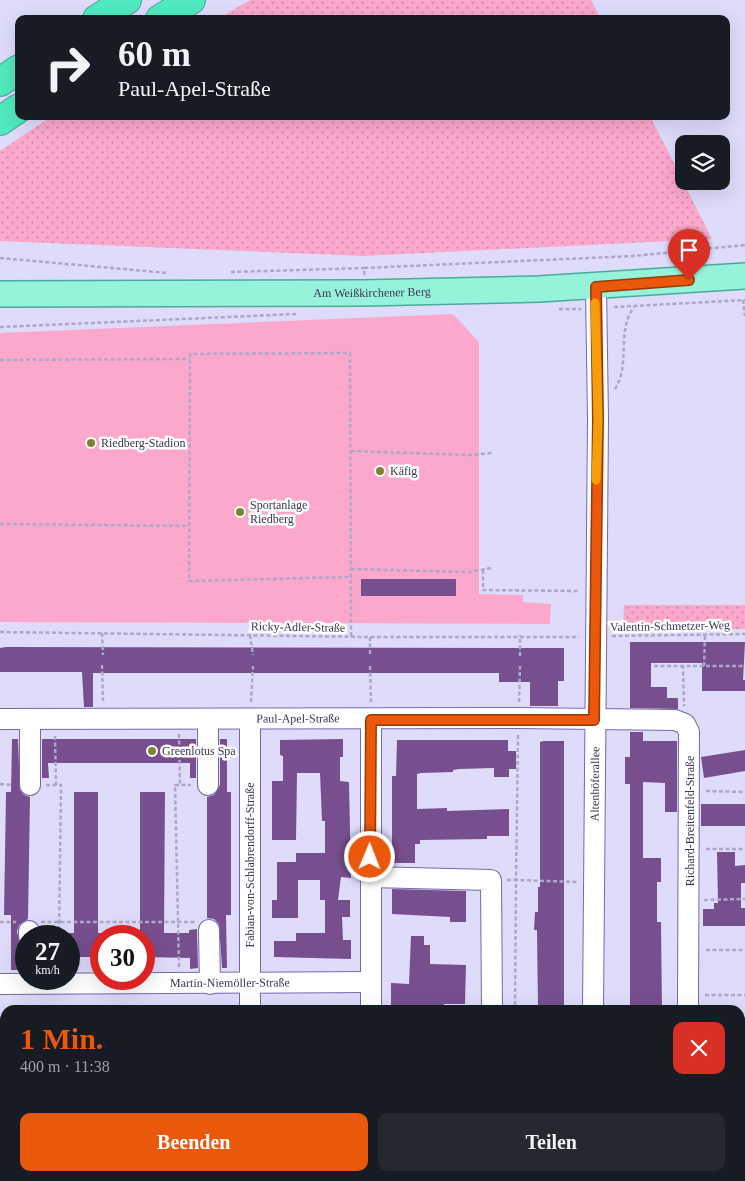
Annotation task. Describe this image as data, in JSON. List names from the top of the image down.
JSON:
{
  "streets": {
    "main road": ["Am Weißkirchener Berg"],
    "street": [
      "Paul-Apel-Straße",
      "Altenhöferallee",
      "Richard-Breitenfeld-Straße",
      "Fabian-von-Schlabrendorff-Straße",
      "Martin-Niemöller-Straße"
    ],
    "path": ["Valentin-Schmetzer-Weg", "Ricky-Adler-Straße"]
  },
  "crossings": [
    ["Am Weißkirchener Berg", "Altenhöferallee"],
    ["Valentin-Schmetzer-Weg", "Ricky-Adler-Straße"],
    ["Valentin-Schmetzer-Weg", "Altenhöferallee"],
    ["Ricky-Adler-Straße", "Altenhöferallee"],
    ["Paul-Apel-Straße", "Altenhöferallee"],
    ["Paul-Apel-Straße", "Fabian-von-Schlabrendorff-Straße"],
    ["Fabian-von-Schlabrendorff-Straße", "Martin-Niemöller-Straße"]
  ],
  "places": [
    "Riedberg-Stadion",
    "Käfig",
    "Sportanlage Riedberg",
    "Greenlotus Spa"
  ],
  "page": {
    "turn": ["60 m", "Paul-Apel-Straße"],
    "speed": "27 km/h",
    "limit": "30",
    "heading": ["1 Min.", "400 m · 11:38"],
    "buttons": ["Beenden", "Teilen"]
  }
}
